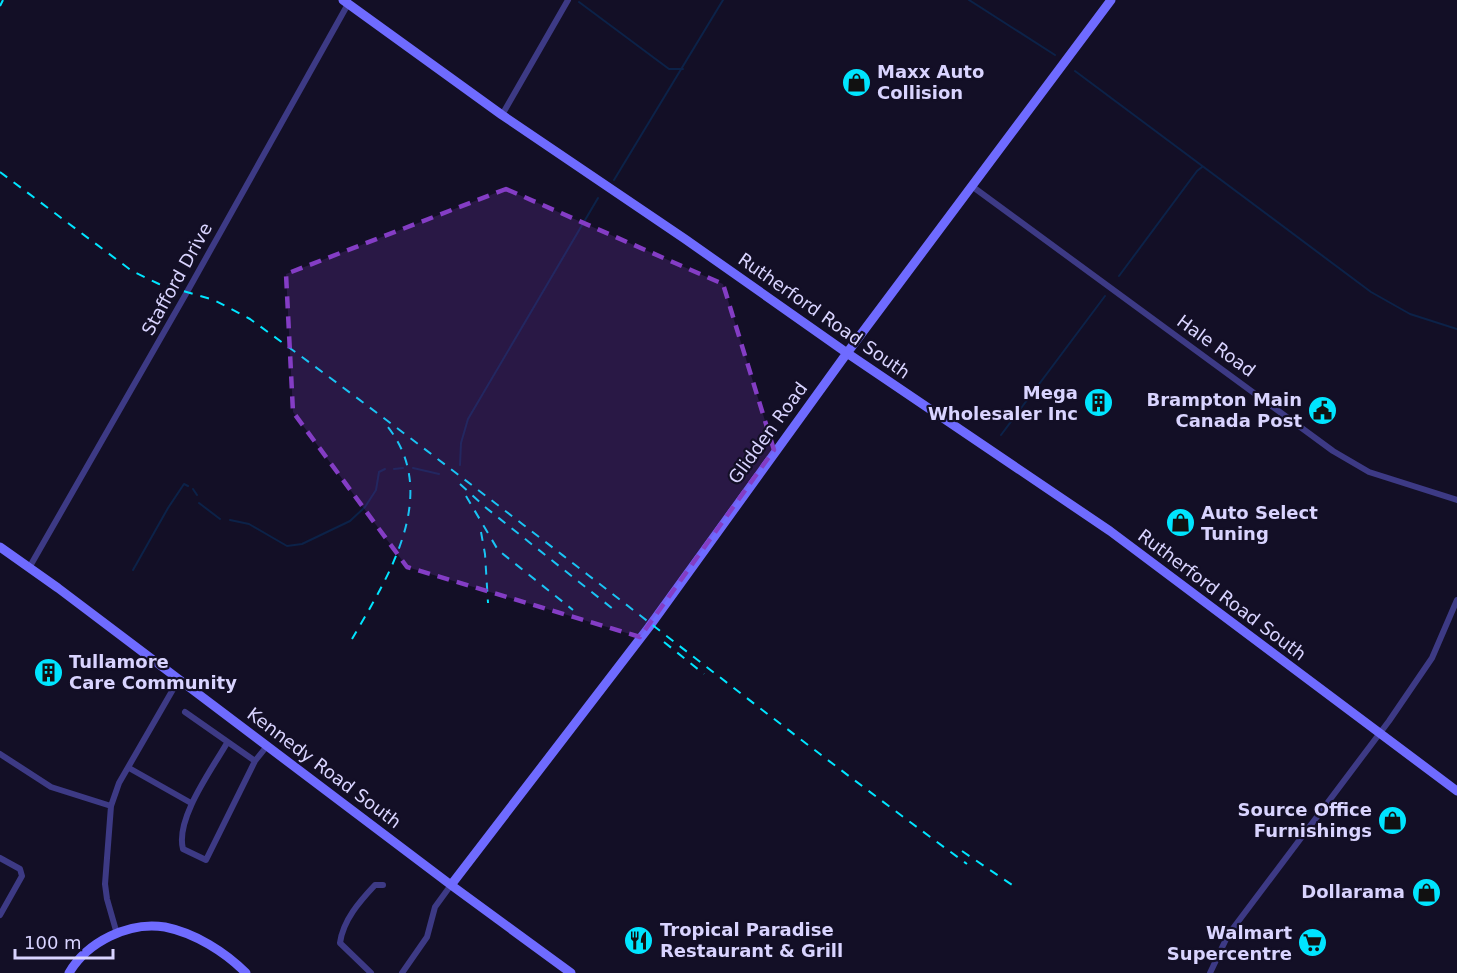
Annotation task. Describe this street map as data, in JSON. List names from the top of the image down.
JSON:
{
  "streets": {
    "street": [
      "Stafford Drive",
      "Rutherford Road South",
      "Hale Road",
      "Glidden Road",
      "Kennedy Road South"
    ]
  },
  "crossings": [
    ["Stafford Drive", "Rutherford Road South"],
    ["Stafford Drive", "Kennedy Road South"],
    ["Rutherford Road South", "Glidden Road"],
    ["Hale Road", "Glidden Road"],
    ["Glidden Road", "Kennedy Road South"]
  ],
  "places": {
    "shop": [
      "Maxx Auto Collision",
      "Auto Select Tuning",
      "Source Office Furnishings",
      "Dollarama"
    ],
    "building": ["Mega Wholesaler Inc", "Tullamore Care Community"],
    "public building": ["Brampton Main Canada Post"],
    "restaurant": ["Tropical Paradise Restaurant & Grill"],
    "supermarket": ["Walmart Supercentre"]
  },
  "scale_bar": "100 m"
}
